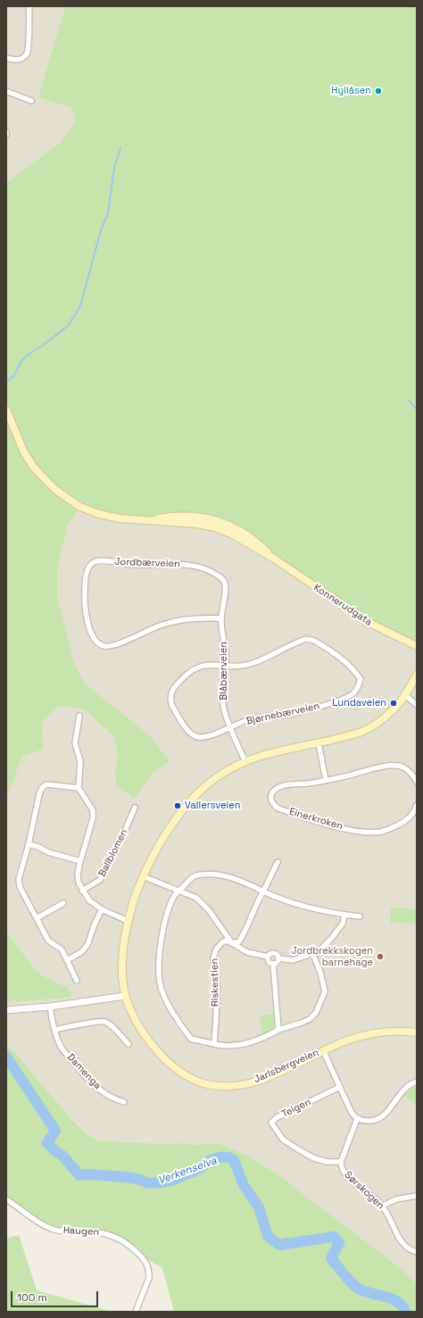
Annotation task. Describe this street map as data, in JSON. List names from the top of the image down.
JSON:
{
  "streets": {
    "main road": ["Konnerudgata", "Jarlsbergveien"],
    "street": [
      "Jordbærveien",
      "Blåbærveien",
      "Bjørnebærveien",
      "Einerkroken",
      "Ballblomen",
      "Riskestien",
      "Damenga",
      "Teigen",
      "Sørskogen",
      "Haugen"
    ]
  },
  "crossings": [
    ["Jordbærveien", "Blåbærveien"],
    ["Blåbærveien", "Bjørnebærveien"],
    ["Teigen", "Sørskogen"]
  ],
  "water": ["Verkenselva"],
  "places": [
    "Hyllåsen",
    "Lundaveien",
    "Vallersveien",
    "Jordbrekkskogen barnehage"
  ],
  "scale_bar": "100 m"
}
